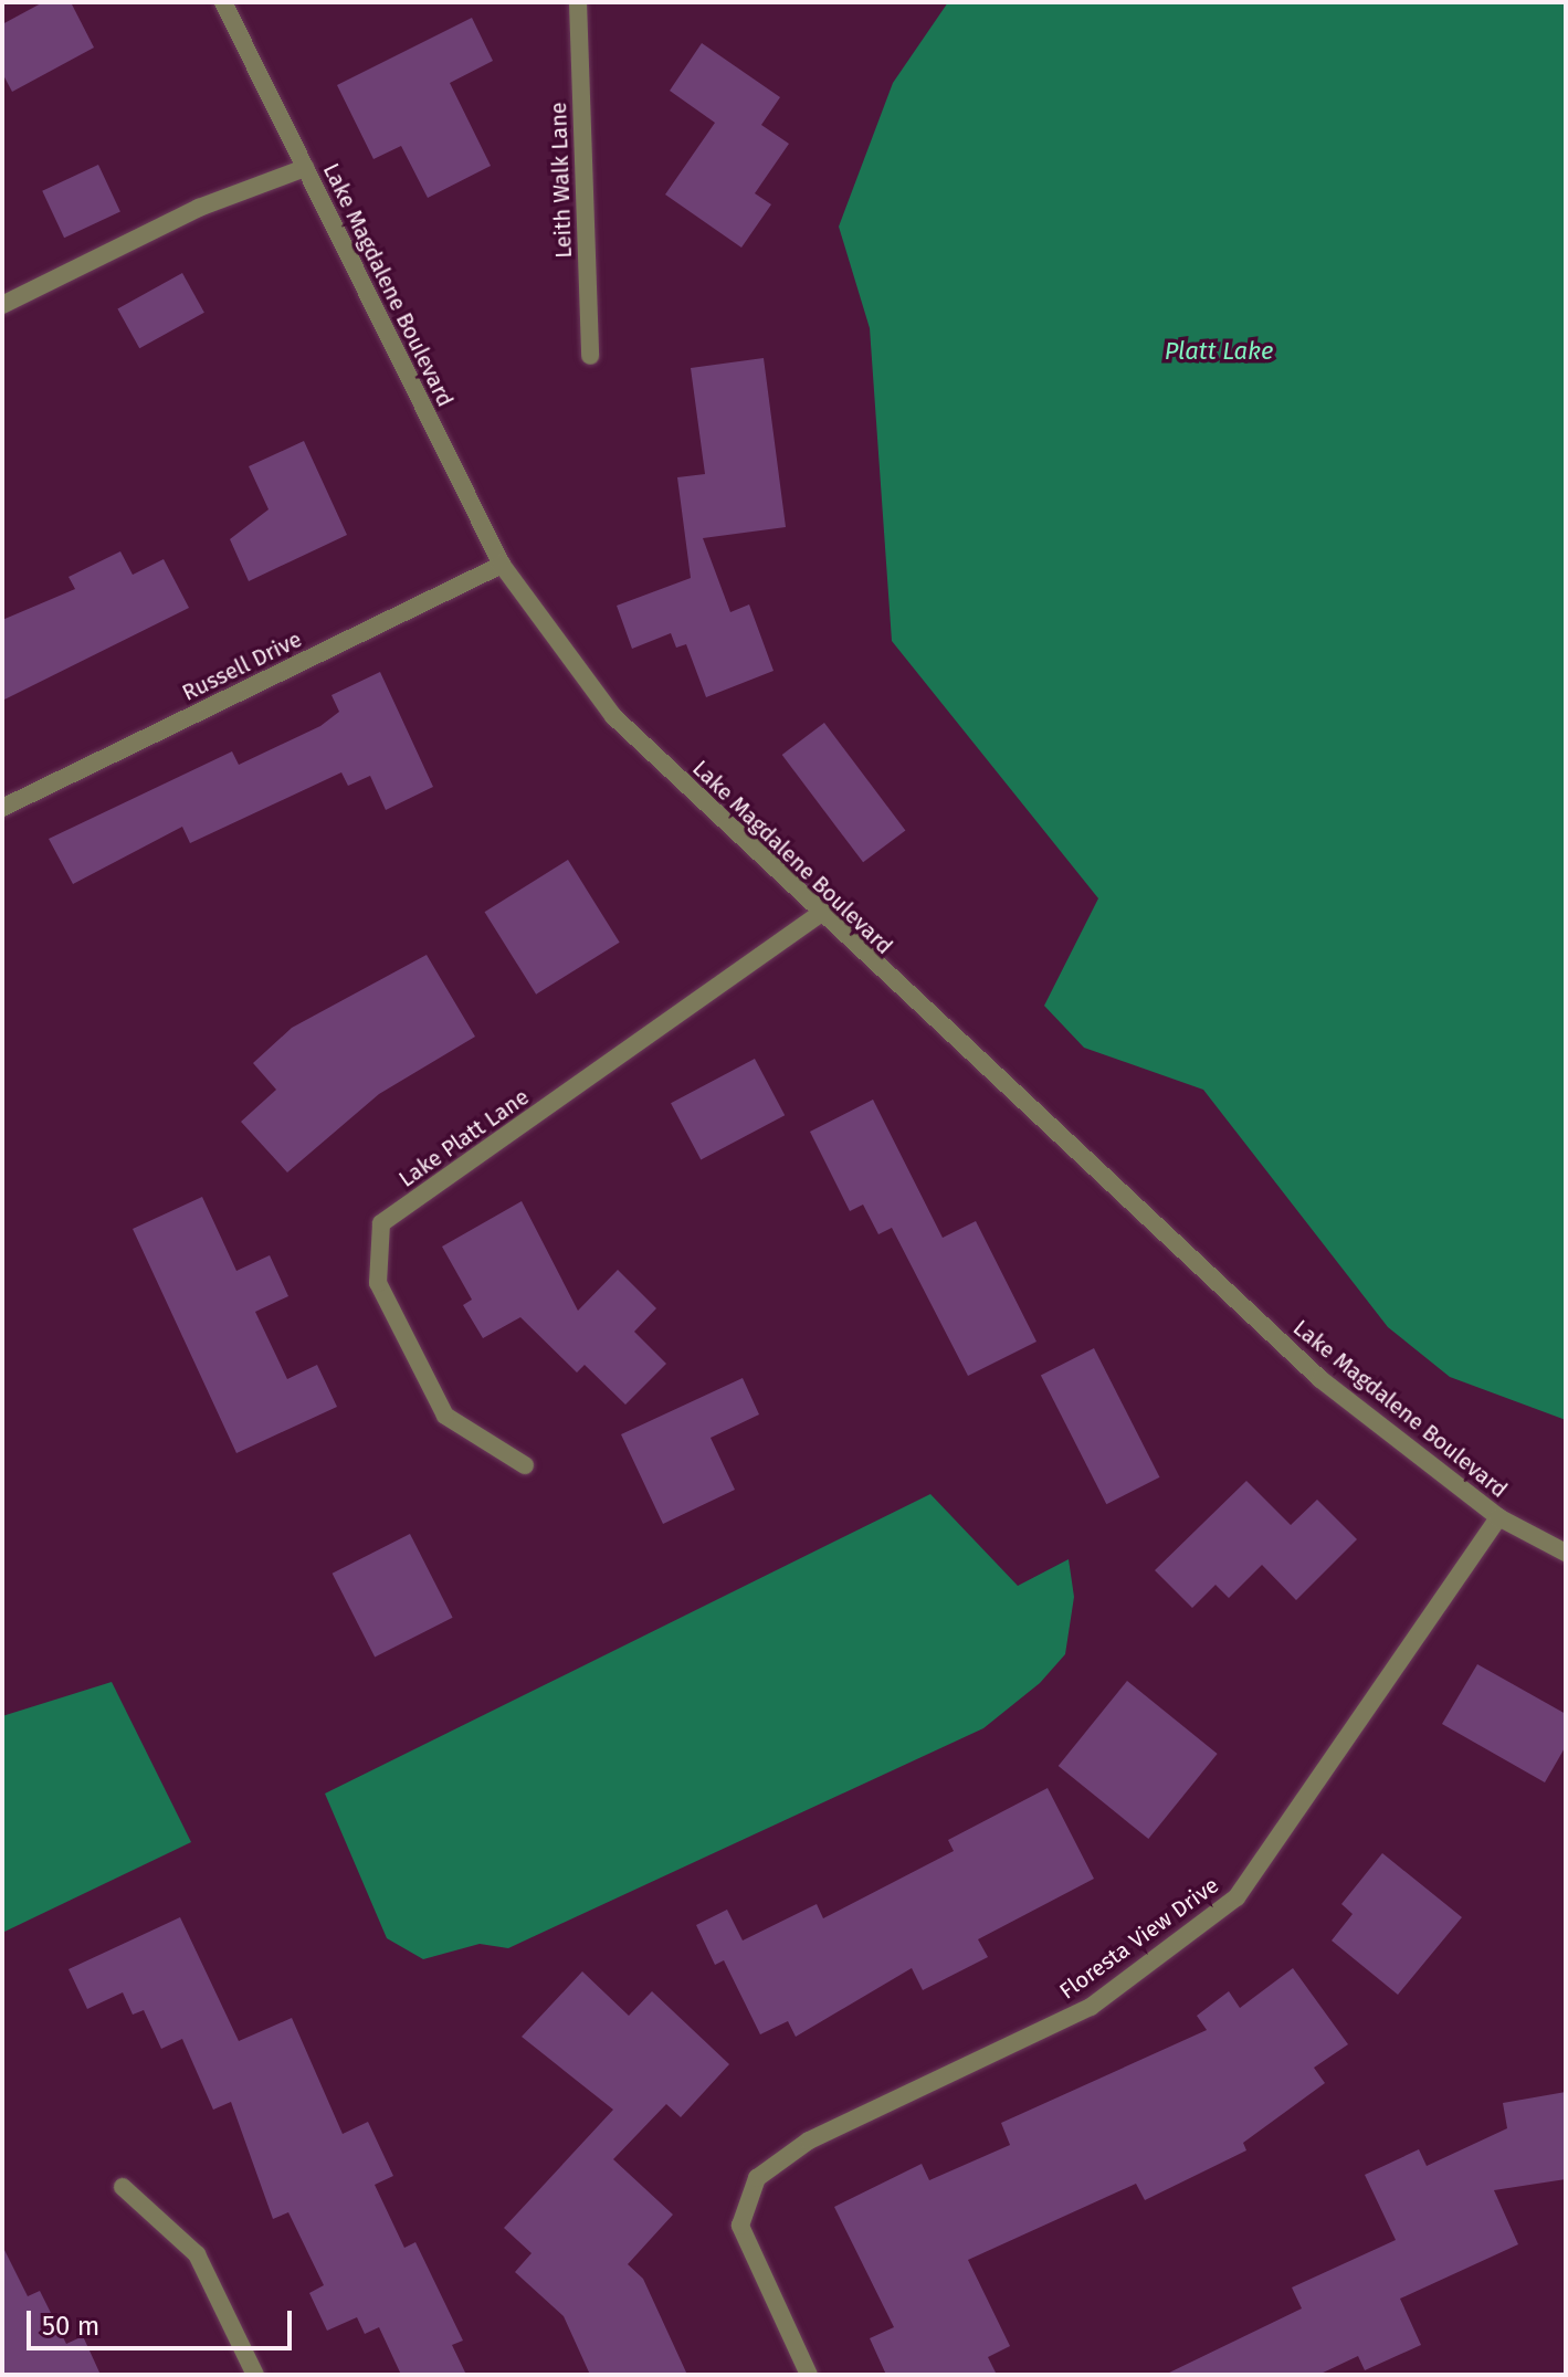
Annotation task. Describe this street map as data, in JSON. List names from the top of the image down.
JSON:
{
  "streets": {
    "street": [
      "Leith Walk Lane",
      "Lake Magdalene Boulevard",
      "Russell Drive",
      "Lake Platt Lane",
      "Floresta View Drive"
    ]
  },
  "crossings": [
    ["Lake Magdalene Boulevard", "Russell Drive"],
    ["Lake Magdalene Boulevard", "Lake Platt Lane"],
    ["Lake Magdalene Boulevard", "Floresta View Drive"]
  ],
  "water": ["Platt Lake"],
  "scale_bar": "50 m"
}
